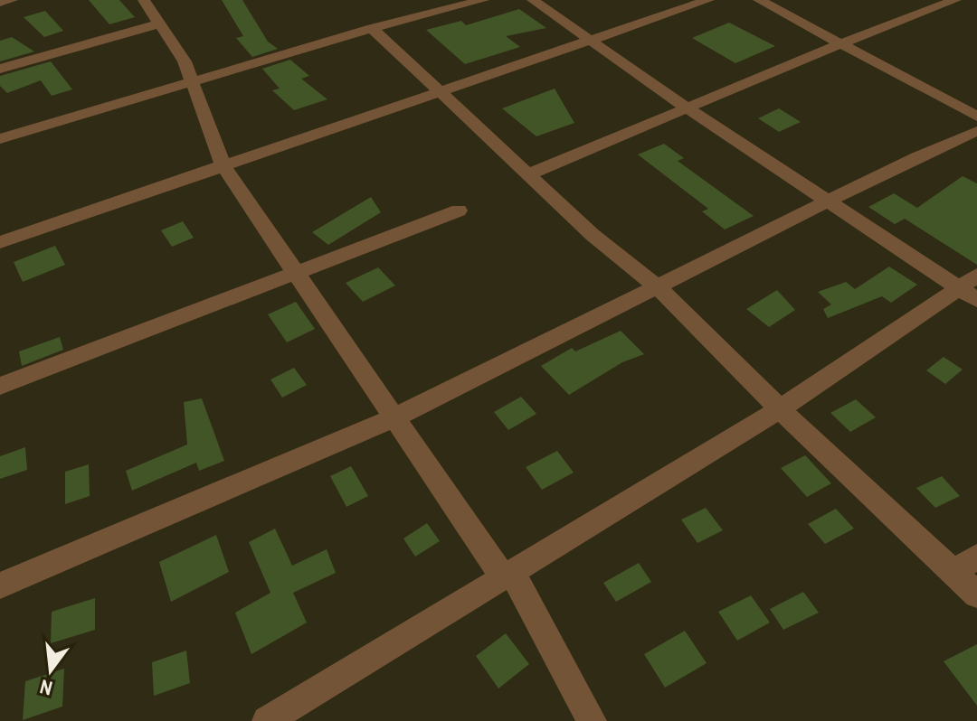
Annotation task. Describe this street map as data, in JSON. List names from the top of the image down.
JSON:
{
  "north": "bottom"
}
